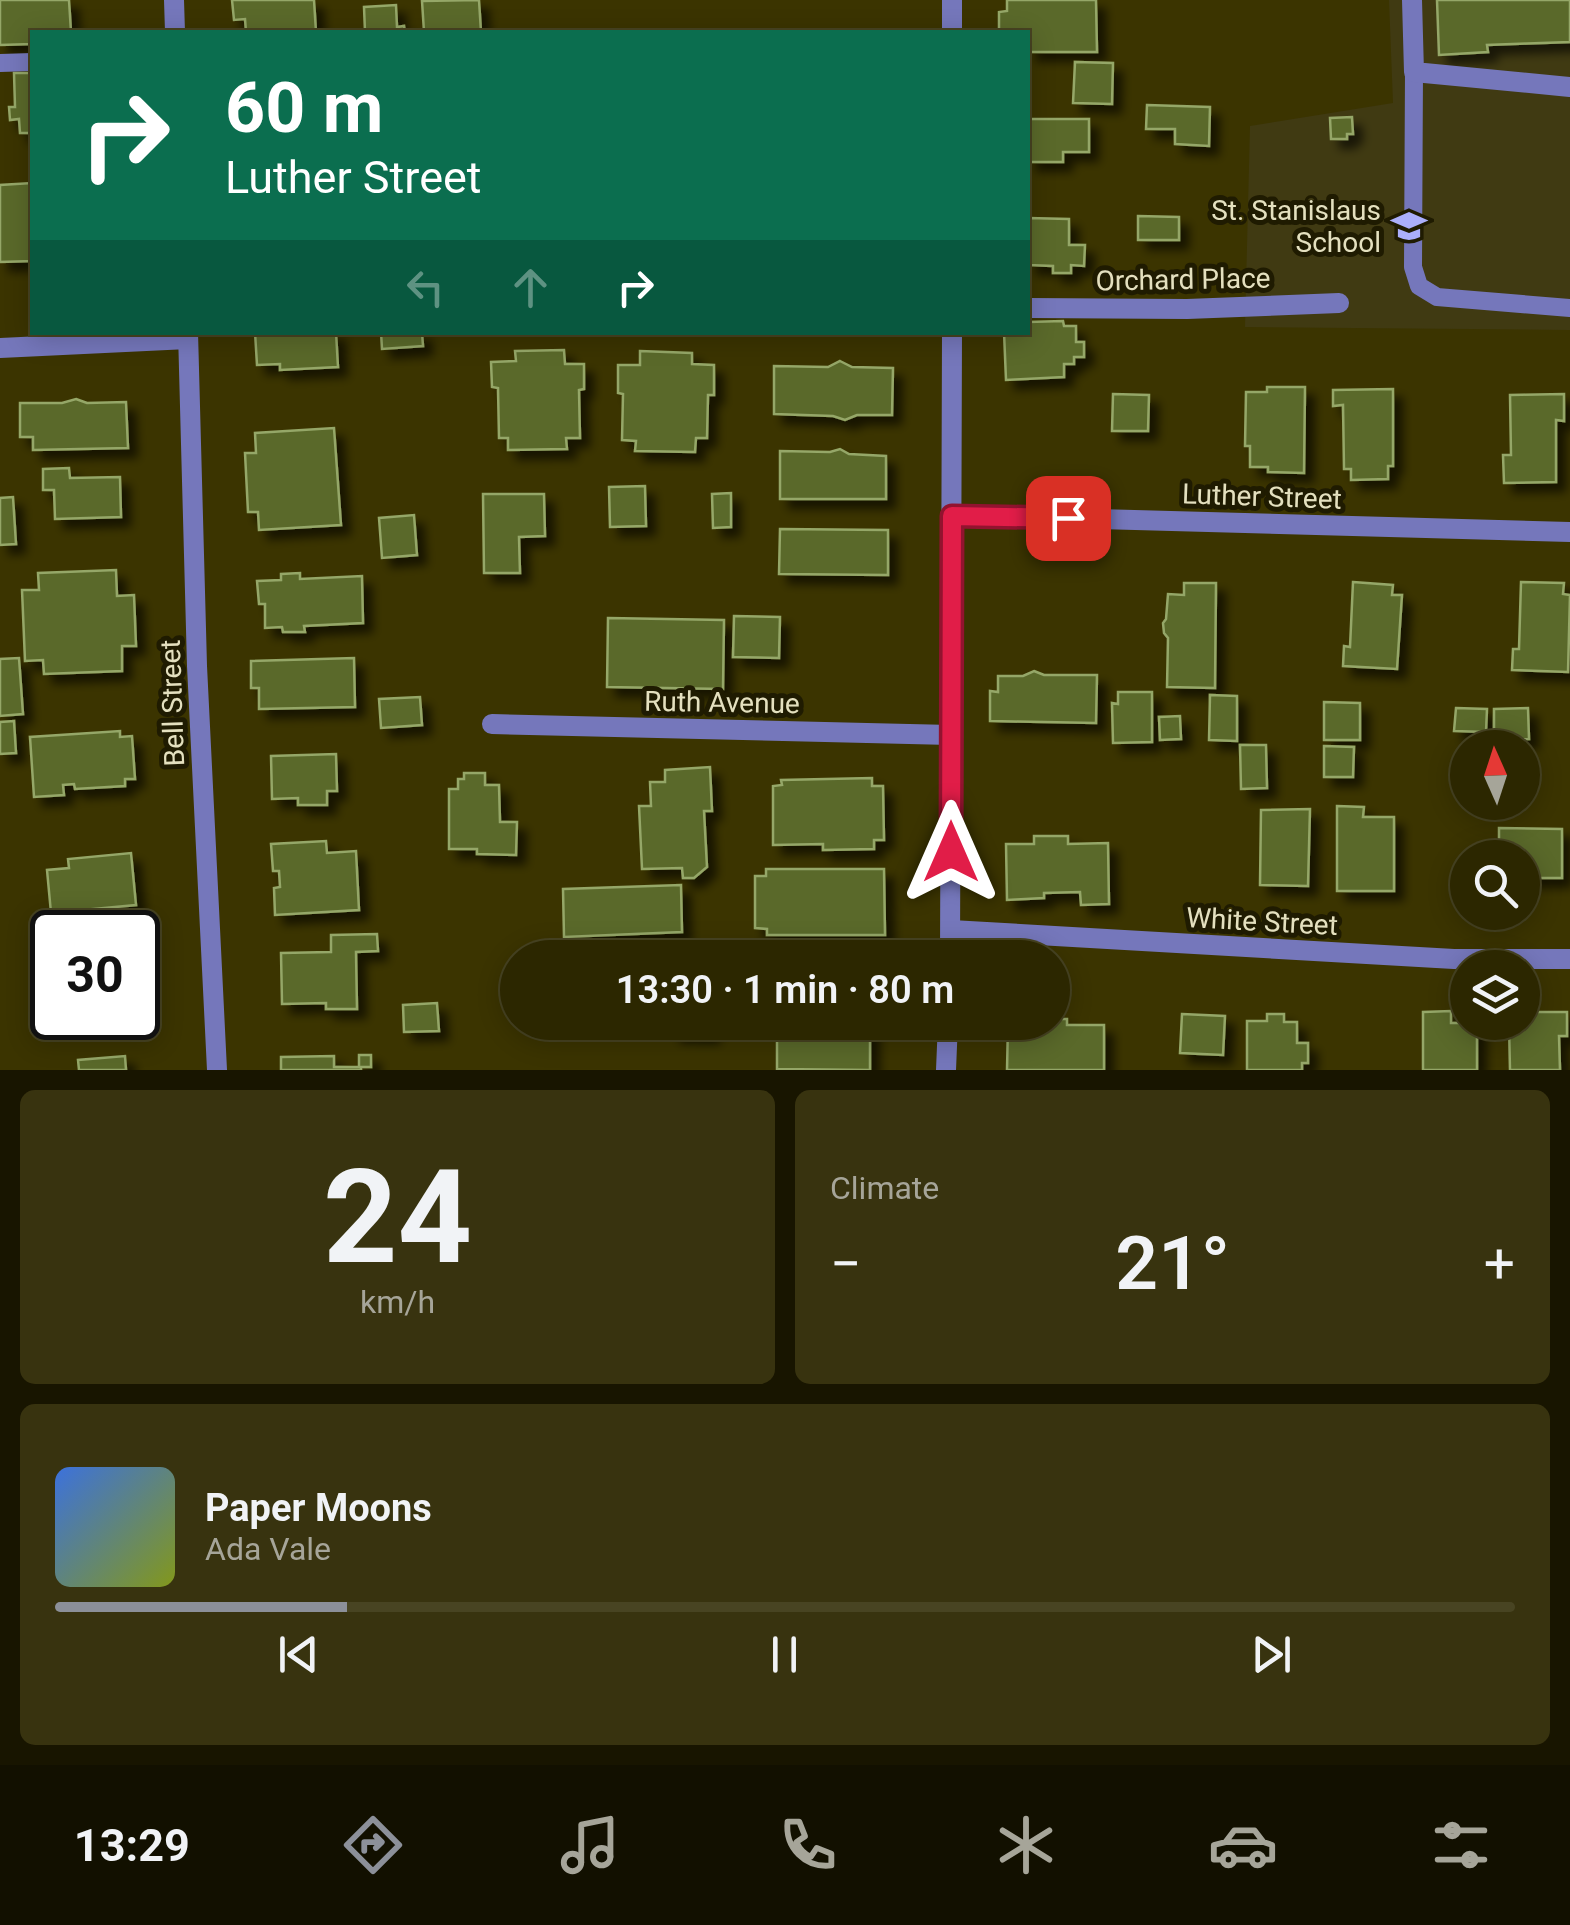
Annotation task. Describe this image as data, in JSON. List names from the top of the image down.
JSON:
{
  "streets": {
    "street": [
      "Orchard Place",
      "Luther Street",
      "Ruth Avenue",
      "Bell Street",
      "White Street"
    ]
  },
  "places": {
    "school or university": ["St. Stanislaus School"]
  },
  "north": "top",
  "page": {
    "turn": ["60 m", "Luther Street"],
    "limit": "30",
    "trip": "13:30 · 1 min · 80 m",
    "tile": [
      ["24", "km/h"],
      "Climate"
    ],
    "heat": ["−", "21°", "+"],
    "song": ["Paper Moons", "Ada Vale"],
    "tabs": "13:29"
  }
}
